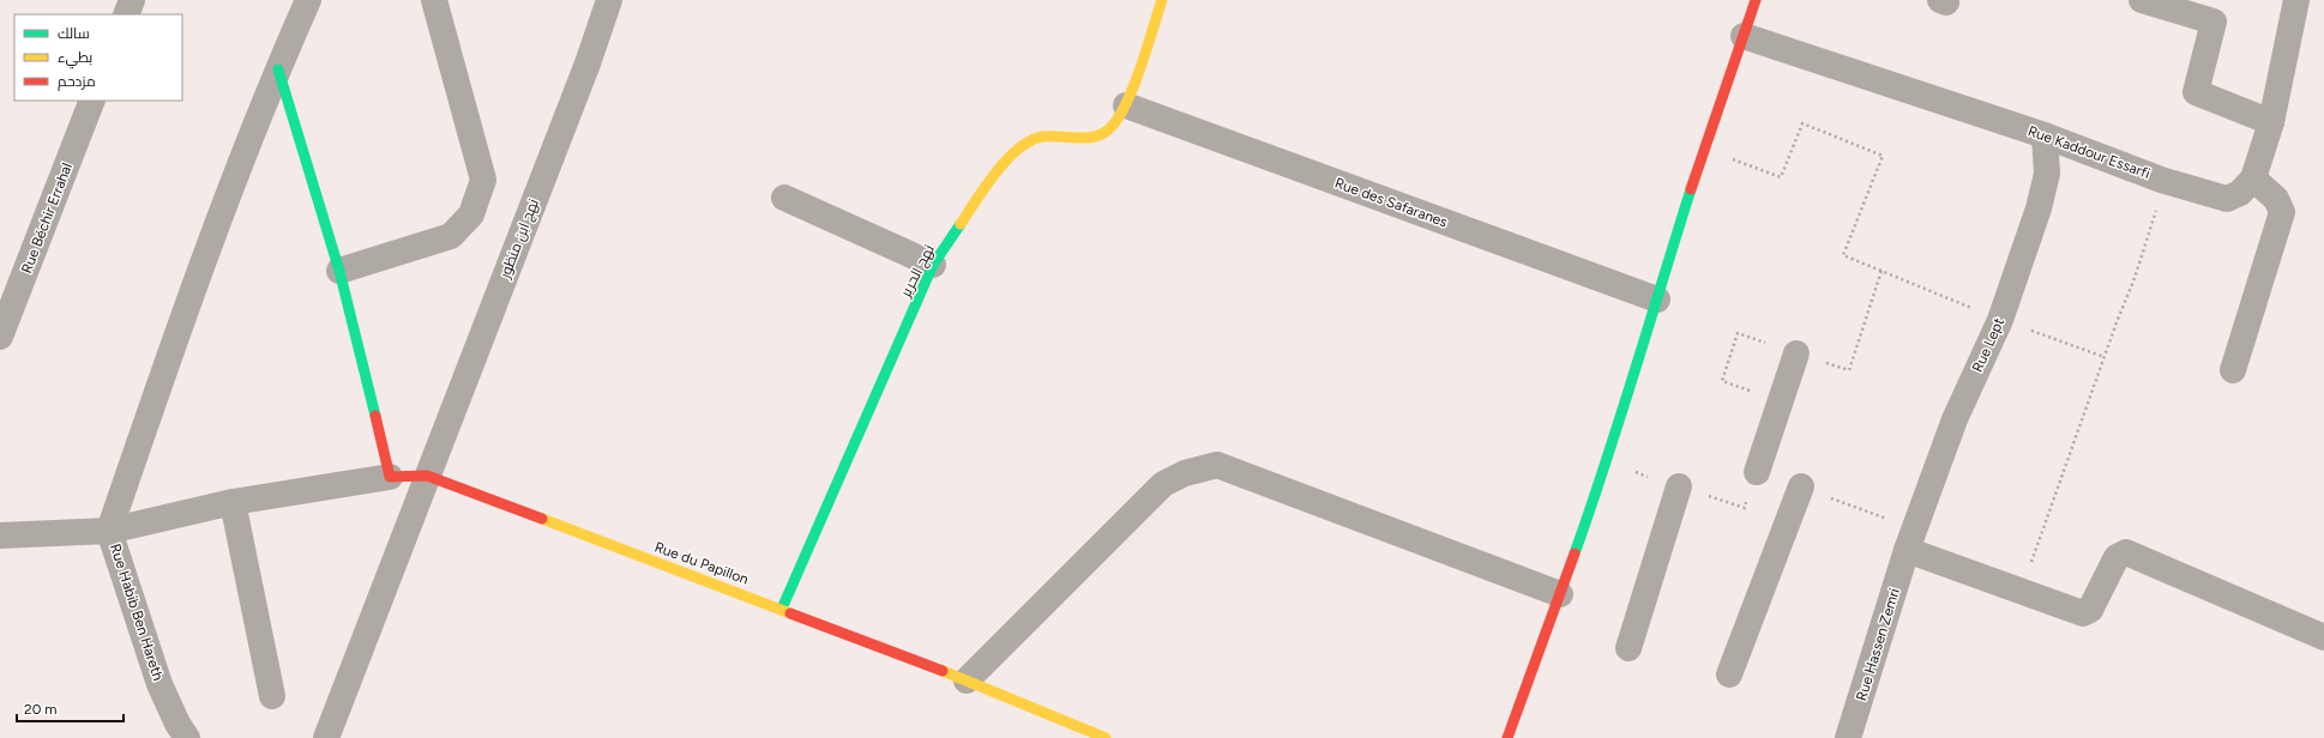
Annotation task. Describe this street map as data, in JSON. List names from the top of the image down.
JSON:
{
  "streets": {
    "street": [
      "Rue Kaddour Essarfi",
      "Rue des Safaranes",
      "Rue Béchir Errahal",
      "نهج ابن منظور",
      "نهج الحرير",
      "Rue Lept",
      "Rue du Papillon",
      "Rue Habib Ben Hareth",
      "Rue Hassen Zemri"
    ]
  },
  "crossings": [
    ["Rue Kaddour Essarfi", "Rue Lept"],
    ["Rue des Safaranes", "نهج الحرير"],
    ["نهج ابن منظور", "Rue du Papillon"],
    ["نهج الحرير", "Rue du Papillon"],
    ["Rue Lept", "Rue Hassen Zemri"]
  ],
  "legend": ["سالك", "بطيء", "مزدحم"],
  "scale_bar": "20 m"
}
